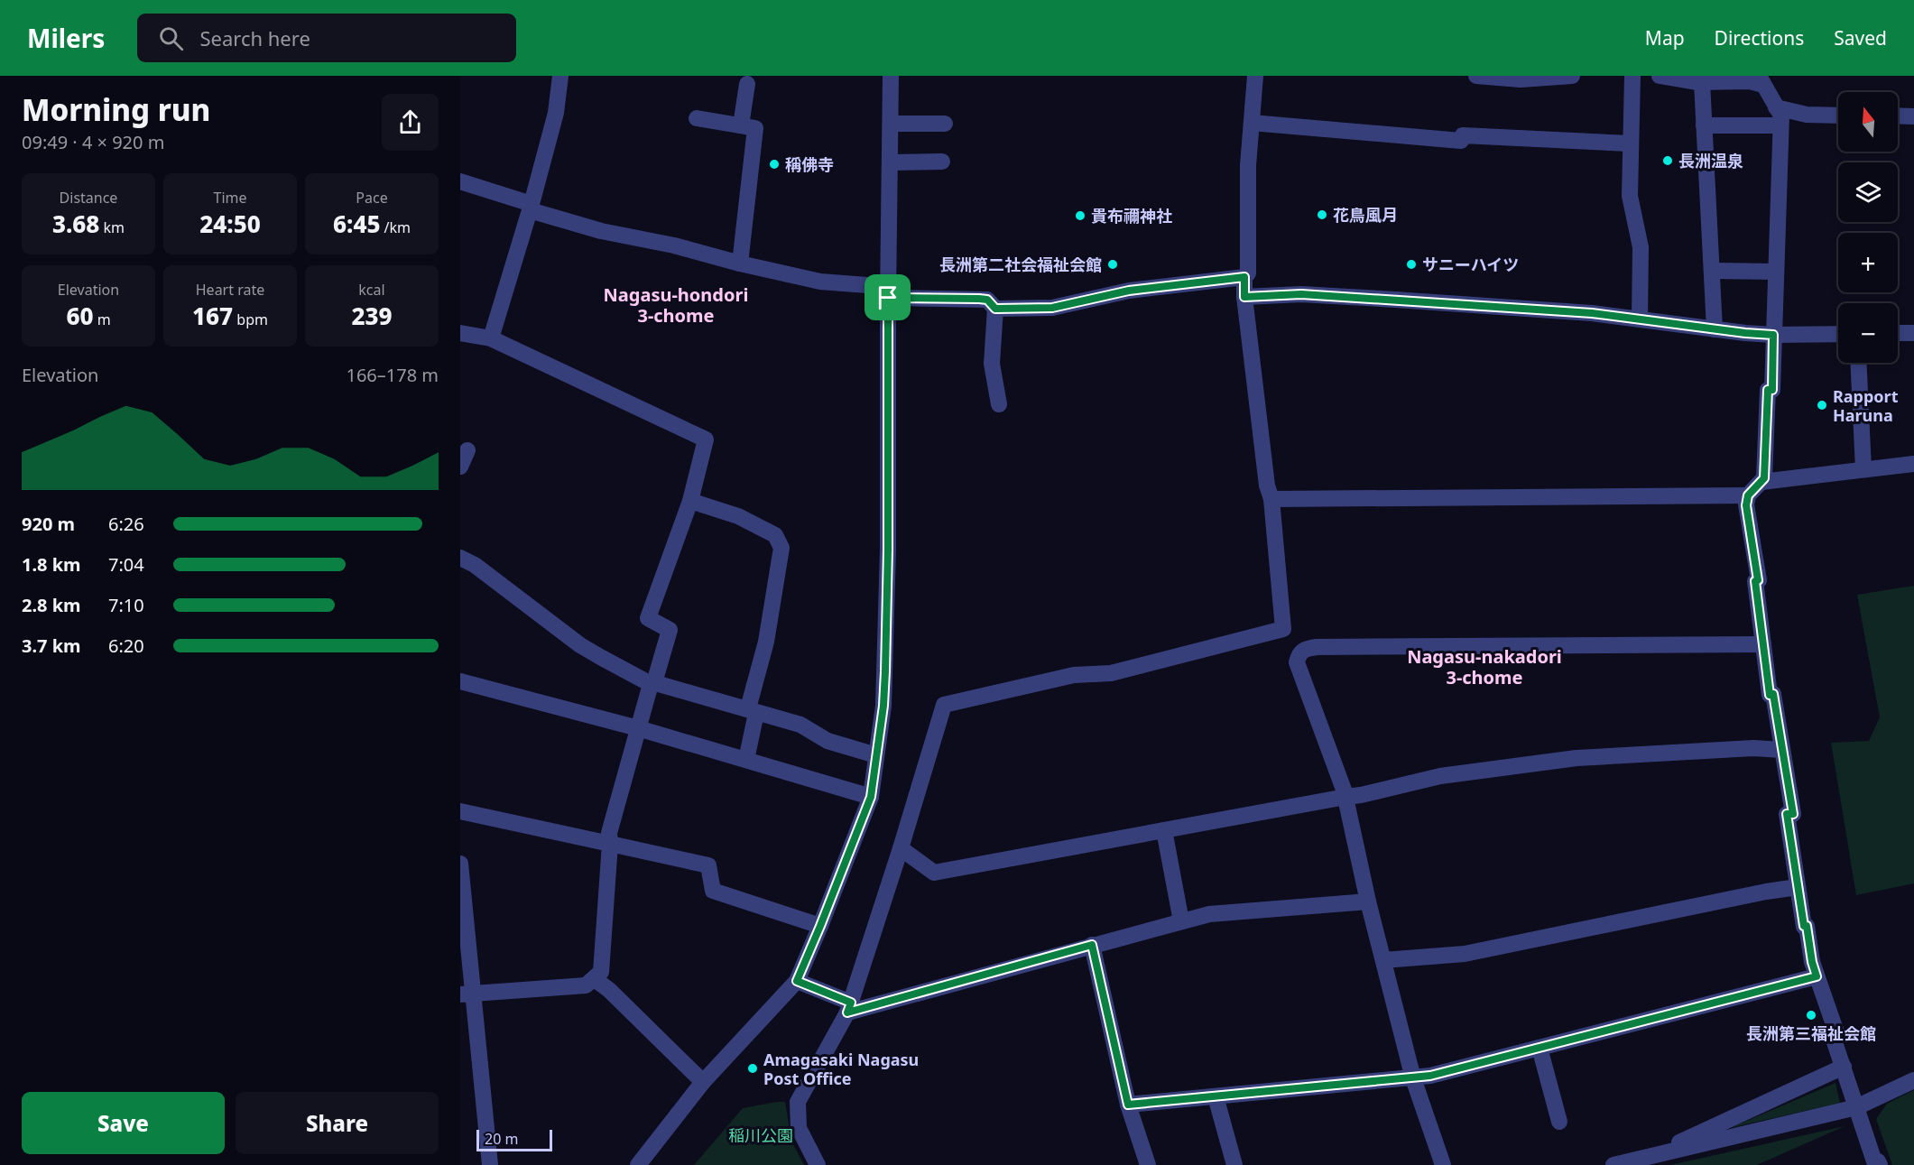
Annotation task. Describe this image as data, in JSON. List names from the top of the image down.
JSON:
{
  "districts": ["Nagasu-hondori 3-chome", "Nagasu-nakadori 3-chome"],
  "parks": ["稲川公園"],
  "places": [
    "長洲温泉",
    "稱佛寺",
    "花鳥風月",
    "貴布禰神社",
    "長洲第二社会福祉会館",
    "サニーハイツ",
    "Rapport Haruna",
    "長洲第三福祉会館",
    "Amagasaki Nagasu Post Office"
  ],
  "scale_bar": "20 m",
  "north": "top",
  "page": {
    "header": "Milers",
    "search": "Search here",
    "nav": ["Map", "Directions", "Saved"],
    "heading": ["Morning run", "09:49 · 4 × 920 m"],
    "map_buttons": ["+", "−"],
    "stats": [
      ["Distance", "3.68 km"],
      ["Time", "24:50"],
      ["Pace", "6:45 /km"],
      ["Elevation", "60 m"],
      ["Heart rate", "167 bpm"],
      ["kcal", "239"]
    ],
    "chart": ["Elevation", "166–178 m"],
    "list": [
      {
        "name": "920 m",
        "note": "6:26"
      },
      {
        "name": "1.8 km",
        "note": "7:04"
      },
      {
        "name": "2.8 km",
        "note": "7:10"
      },
      {
        "name": "3.7 km",
        "note": "6:20"
      }
    ],
    "buttons": ["Save", "Share"],
    "scale": "20 m"
  }
}
